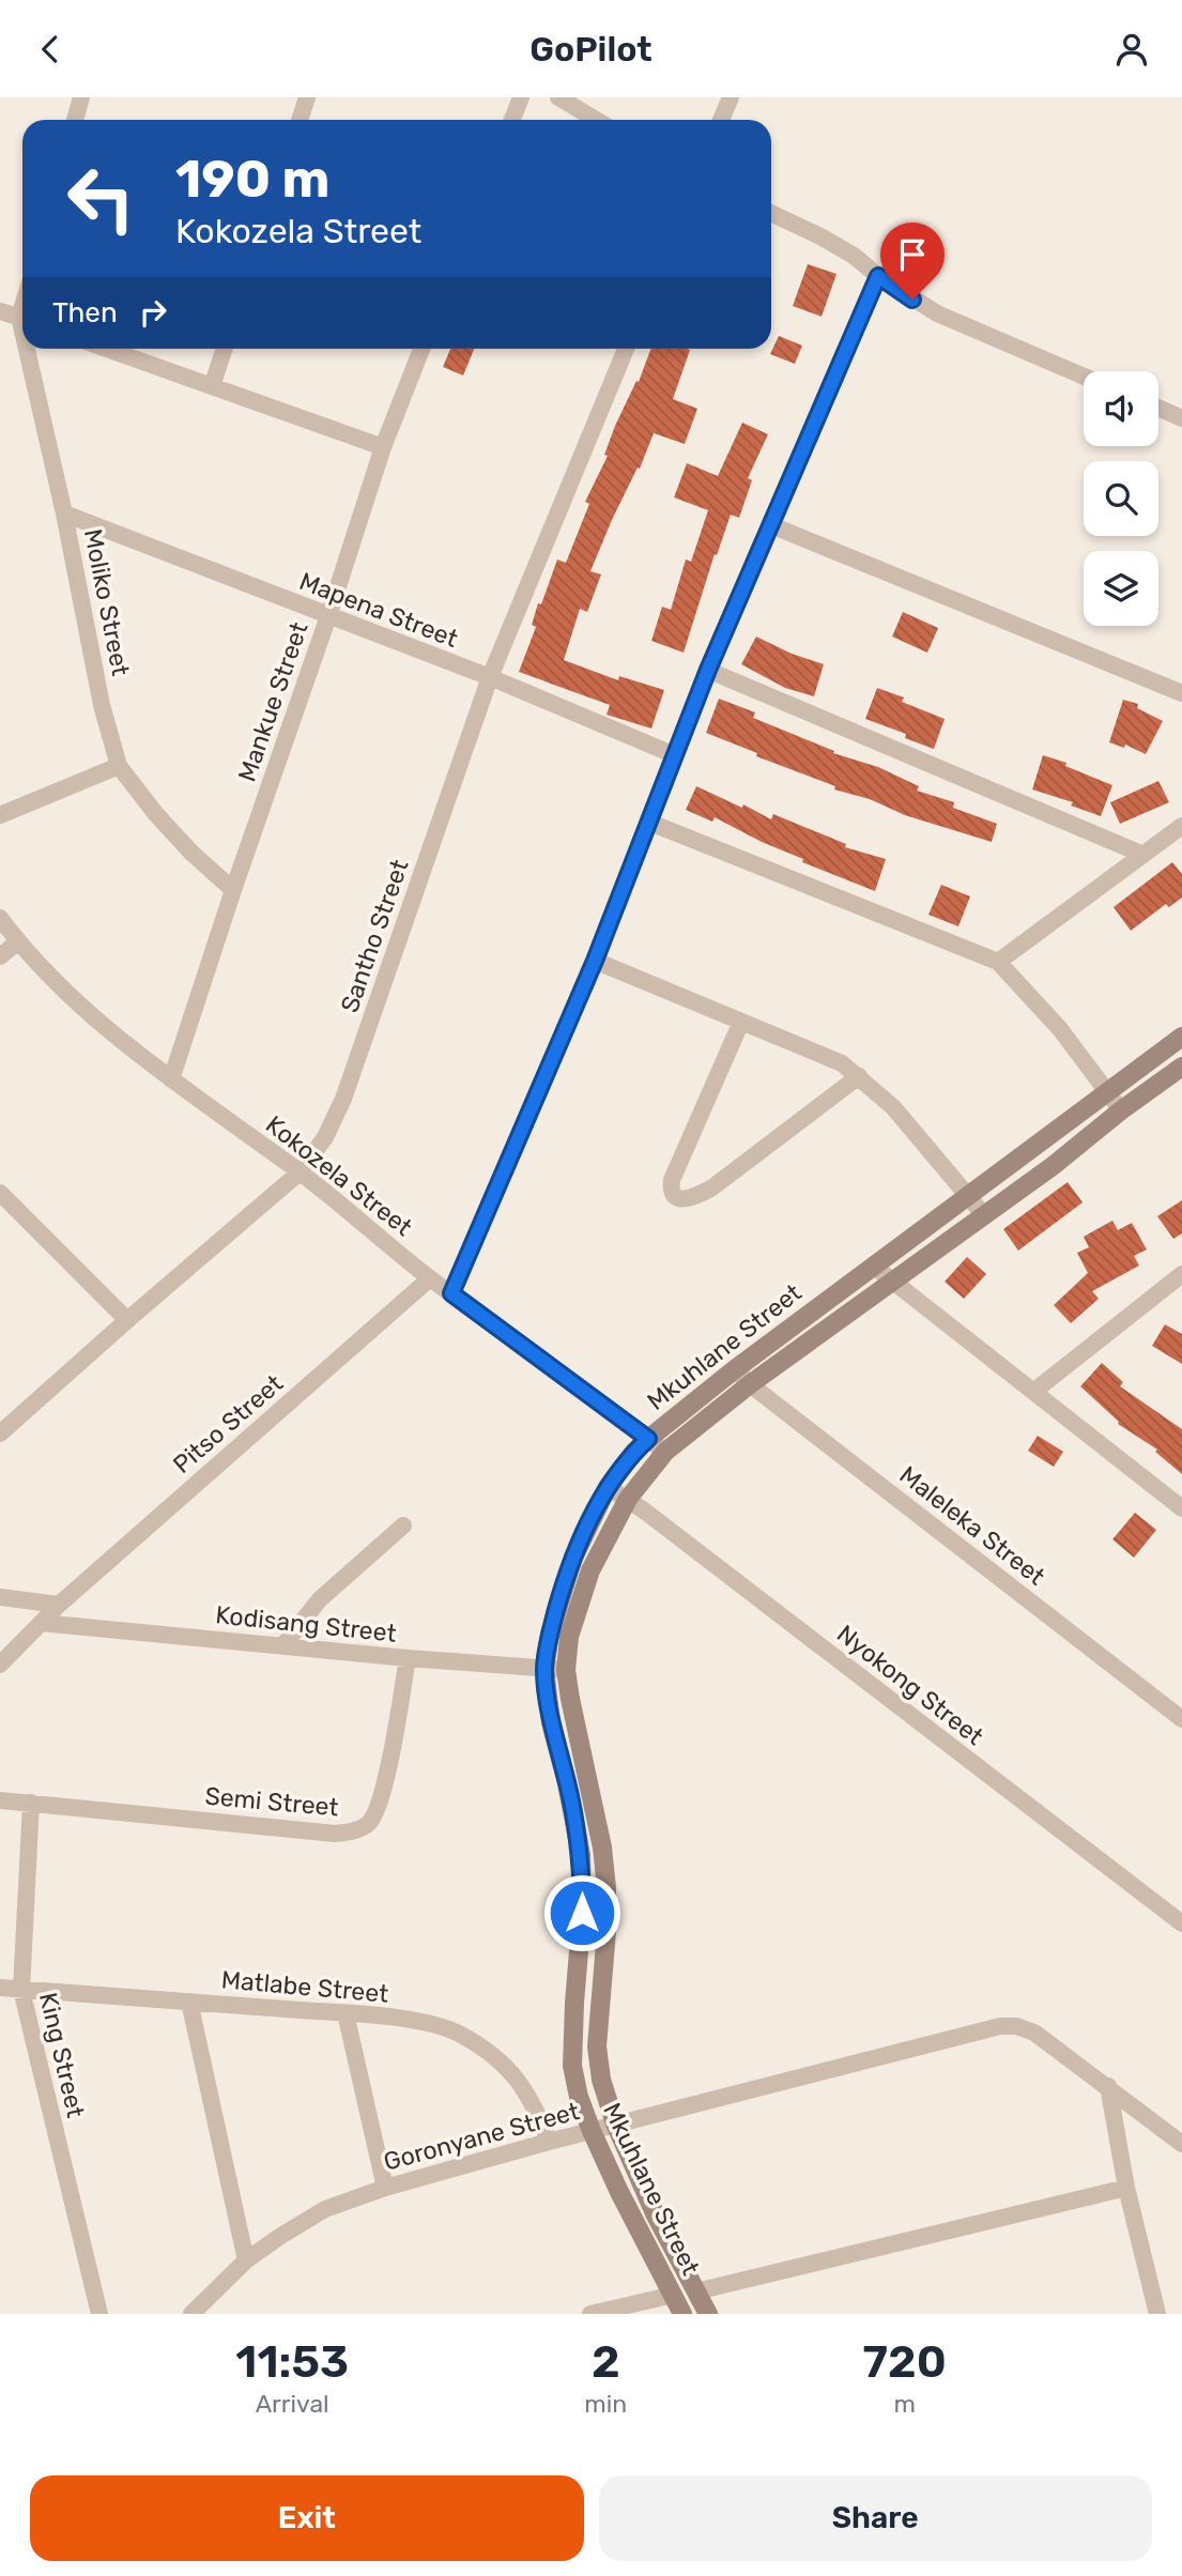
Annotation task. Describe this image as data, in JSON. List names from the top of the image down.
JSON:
{
  "streets": {
    "street": [
      "Moliko Street",
      "Mapena Street",
      "Mankue Street",
      "Santho Street",
      "Kokozela Street",
      "Mkuhlane Street",
      "Pitso Street",
      "Maleleka Street",
      "Kodisang Street",
      "Nyokong Street",
      "Semi Street",
      "Matlabe Street",
      "King Street",
      "Goronyane Street"
    ]
  },
  "crossings": [
    ["Moliko Street", "Mapena Street"],
    ["Moliko Street", "Mankue Street"],
    ["Mapena Street", "Mankue Street"],
    ["Mapena Street", "Santho Street"],
    ["Mankue Street", "Kokozela Street"],
    ["Santho Street", "Kokozela Street"],
    ["Kokozela Street", "Mkuhlane Street"],
    ["Kokozela Street", "Pitso Street"],
    ["Mkuhlane Street", "Maleleka Street"],
    ["Mkuhlane Street", "Kodisang Street"],
    ["Mkuhlane Street", "Nyokong Street"],
    ["Mkuhlane Street", "Goronyane Street"],
    ["Pitso Street", "Kodisang Street"],
    ["Kodisang Street", "Semi Street"],
    ["Semi Street", "King Street"],
    ["Matlabe Street", "King Street"],
    ["Matlabe Street", "Goronyane Street"]
  ],
  "page": {
    "header": "GoPilot",
    "turn": ["190 m", "Kokozela Street"],
    "then": "Then",
    "eta": [
      "11:53",
      "Arrival",
      "2",
      "min",
      "720",
      "m"
    ],
    "buttons": ["Exit", "Share"]
  }
}
